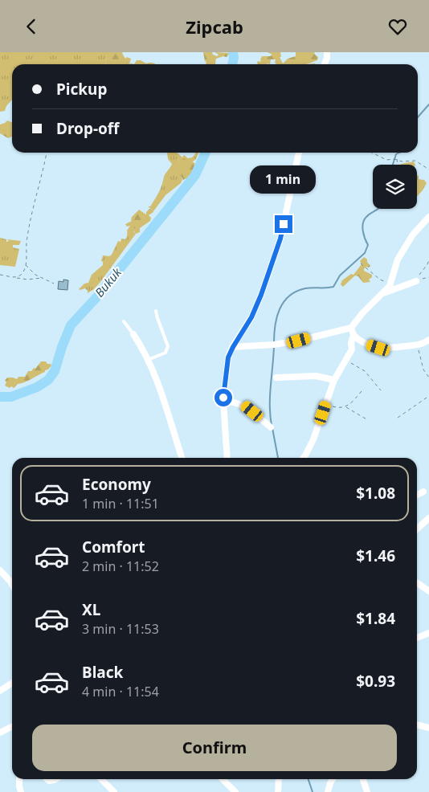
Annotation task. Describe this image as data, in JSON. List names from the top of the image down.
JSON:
{
  "water": ["Bukuk"],
  "page": {
    "header": "Zipcab",
    "banner": ["Pickup", "Drop-off"],
    "bubble": "1 min",
    "list": [
      {
        "name": "Economy",
        "note": "1 min · 11:51",
        "value": "$1.08"
      },
      {
        "name": "Comfort",
        "note": "2 min · 11:52",
        "value": "$1.46"
      },
      {
        "name": "XL",
        "note": "3 min · 11:53",
        "value": "$1.84"
      },
      {
        "name": "Black",
        "note": "4 min · 11:54",
        "value": "$0.93"
      }
    ],
    "buttons": "Confirm"
  }
}
